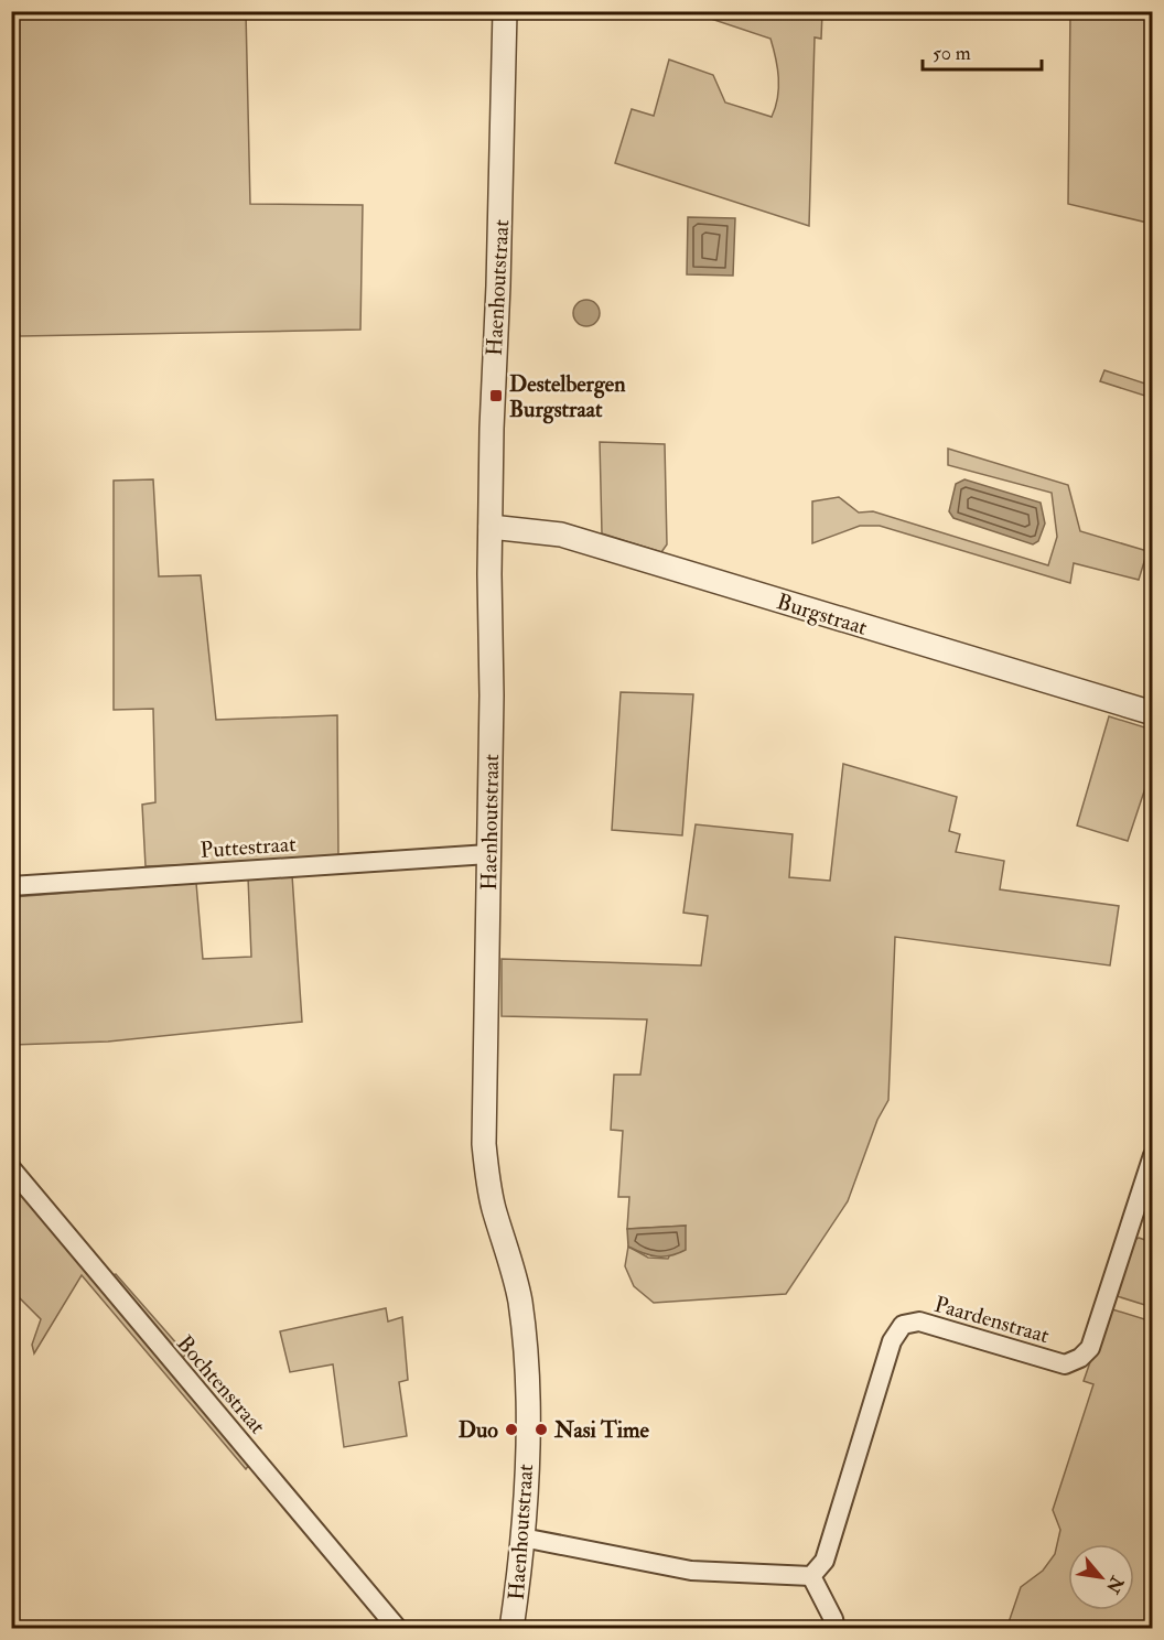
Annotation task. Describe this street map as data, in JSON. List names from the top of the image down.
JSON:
{
  "streets": {
    "street": [
      "Haenhoutstraat",
      "Burgstraat",
      "Puttestraat",
      "Paardenstraat",
      "Bochtenstraat"
    ]
  },
  "crossings": [
    ["Haenhoutstraat", "Burgstraat"],
    ["Haenhoutstraat", "Puttestraat"]
  ],
  "places": {
    "transit": ["Destelbergen Burgstraat"],
    "other": ["Duo", "Nasi Time"]
  },
  "scale_bar": "50 m",
  "north": "bottom right"
}
